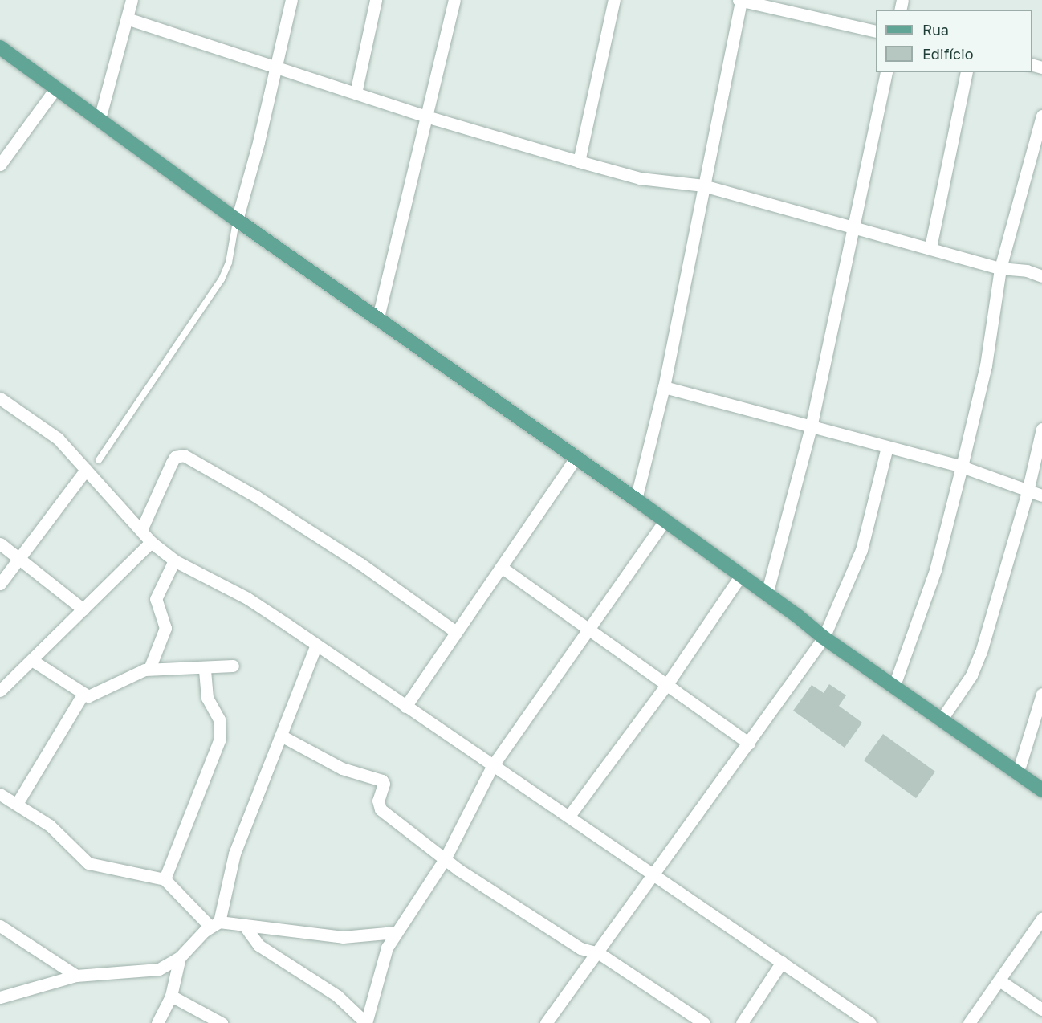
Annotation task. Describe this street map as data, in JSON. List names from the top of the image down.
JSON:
{
  "legend": ["Rua", "Edifício"]
}
